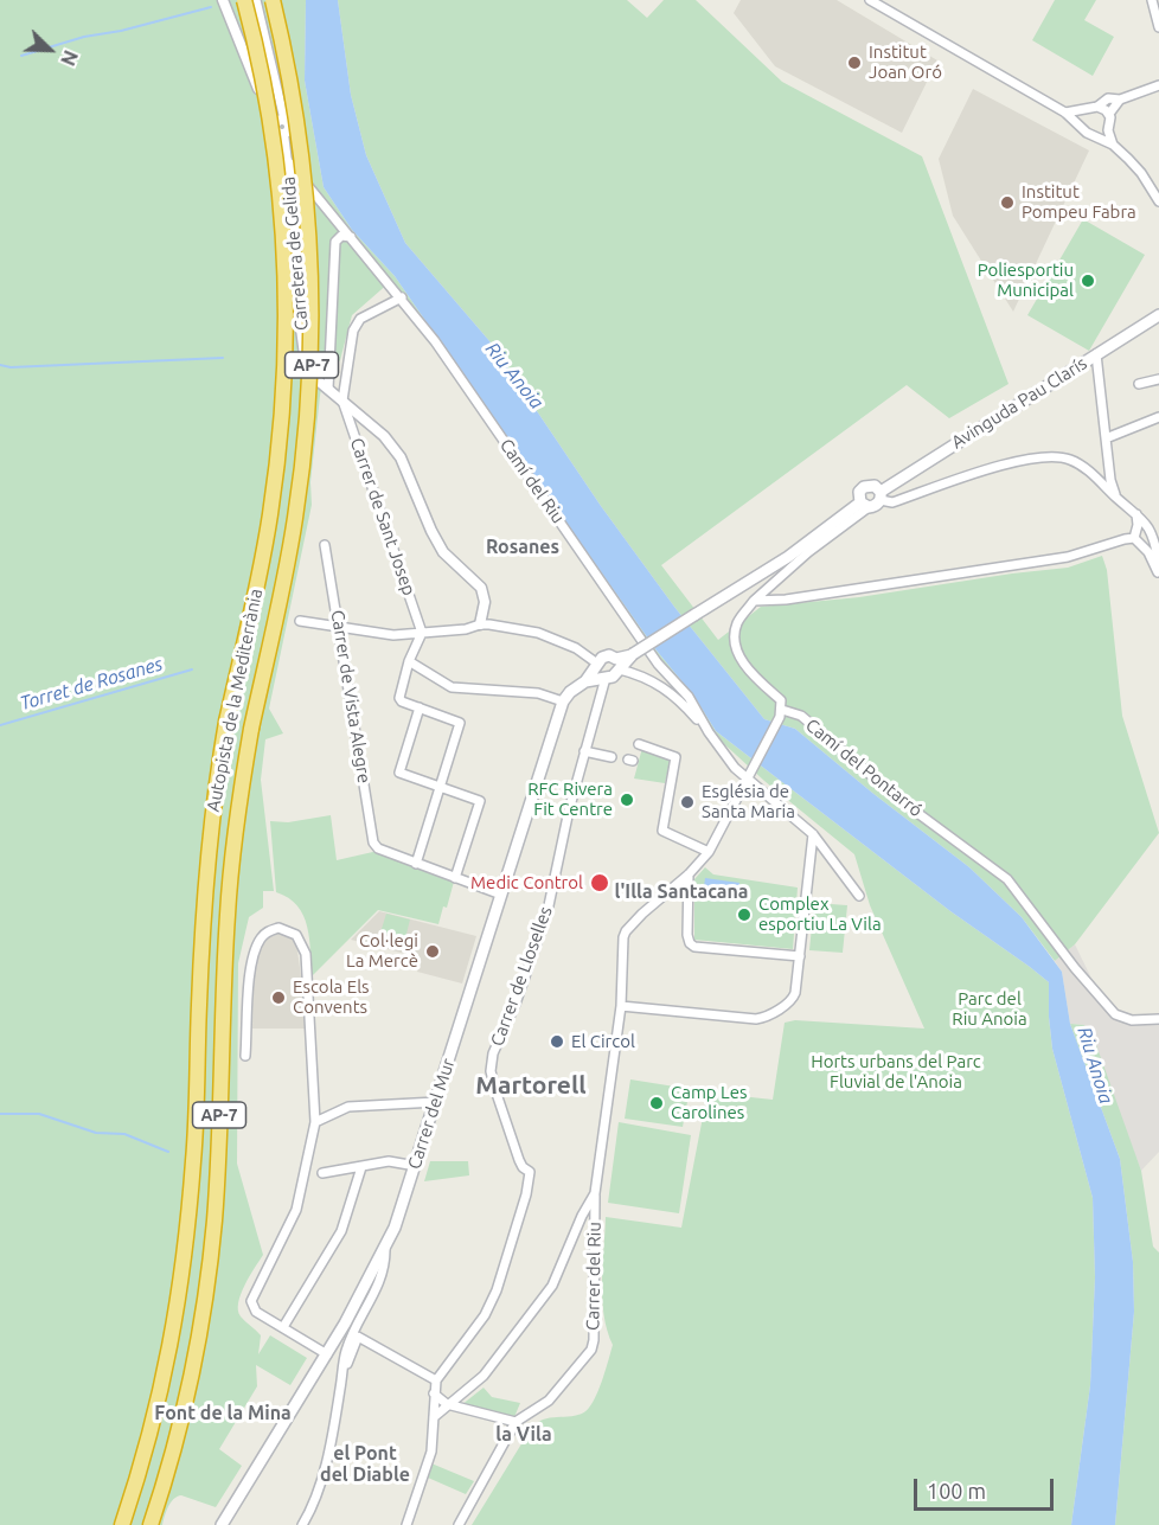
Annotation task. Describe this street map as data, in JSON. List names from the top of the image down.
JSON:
{
  "streets": {
    "highway": ["AP-7", "Autopista de la Mediterrània"],
    "main road": ["Avinguda Pau Clarís", "Carrer del Mur"],
    "street": [
      "Carretera de Gelida",
      "Camí del Riu",
      "Carrer de Sant Josep",
      "Carrer de Vista Alegre",
      "Camí del Pontarró",
      "Carrer de Lloselles",
      "Carrer del Riu"
    ]
  },
  "crossings": [
    ["Carretera de Gelida", "Camí del Riu"],
    ["Carretera de Gelida", "Carrer de Sant Josep"],
    ["Avinguda Pau Clarís", "Camí del Pontarró"]
  ],
  "districts": [
    "Rosanes",
    "l'Illa Santacana",
    "Martorell",
    "Font de la Mina",
    "la Vila",
    "el Pont del Diable"
  ],
  "water": ["Riu Anoia", "Torret de Rosanes"],
  "parks": ["Parc del Riu Anoia", "Horts urbans del Parc Fluvial de l'Anoia"],
  "places": [
    "Institut Joan Oró",
    "Institut Pompeu Fabra",
    "Poliesportiu Municipal",
    "RFC Rivera Fit Centre",
    "Església de Santa Maria",
    "Medic Control",
    "Complex esportiu La Vila",
    "Col·legi La Mercè",
    "Escola Els Convents",
    "El Circol",
    "Camp Les Carolines"
  ],
  "scale_bar": "100 m",
  "north": "bottom right"
}
